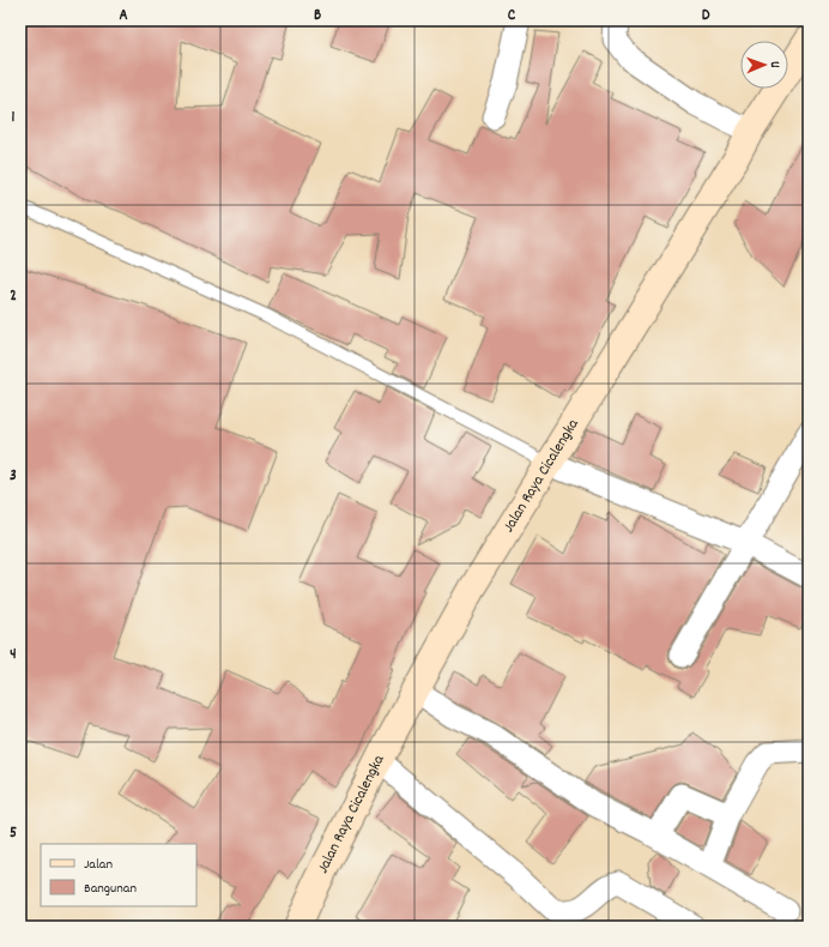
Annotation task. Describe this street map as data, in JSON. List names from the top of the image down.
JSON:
{
  "streets": {
    "main road": ["Jalan Raya Cicalengka"]
  },
  "legend": ["Jalan", "Bangunan"],
  "north": "right",
  "grid": {
    "columns": [
      "A",
      "B",
      "C",
      "D"
    ],
    "rows": [
      "1",
      "2",
      "3",
      "4",
      "5"
    ]
  }
}
